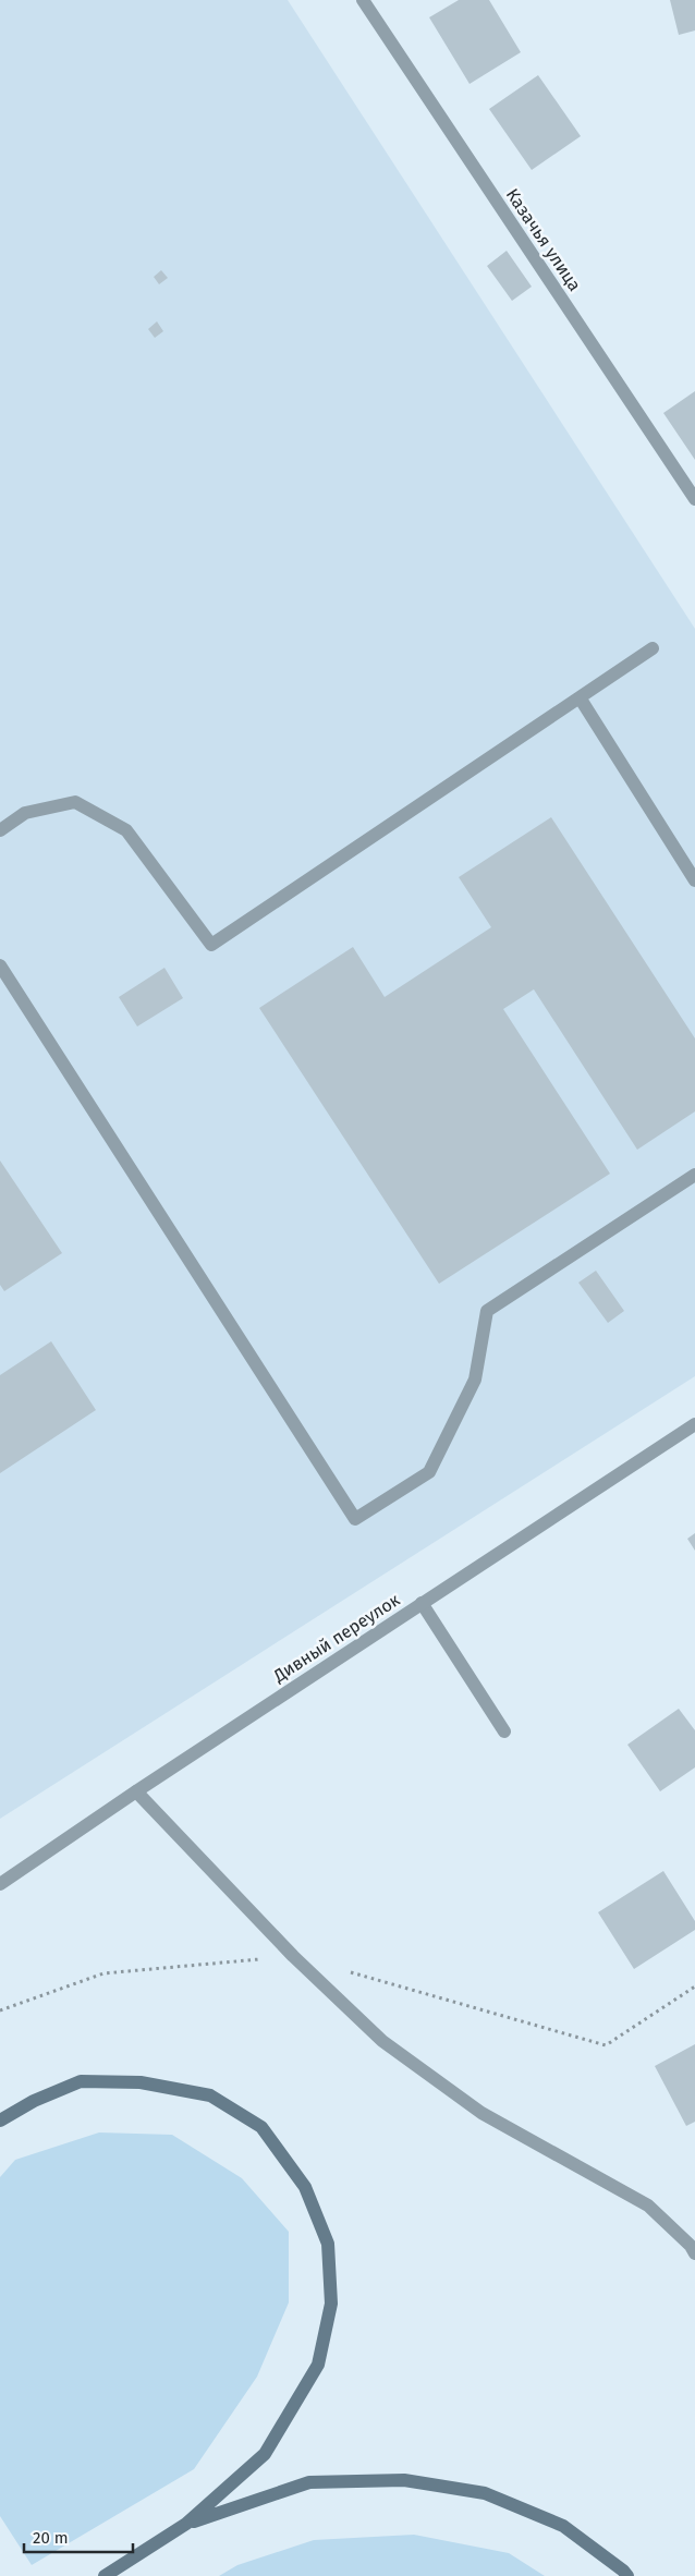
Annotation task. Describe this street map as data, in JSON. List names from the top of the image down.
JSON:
{
  "streets": {
    "street": ["Казачья улица", "Дивный переулок"]
  },
  "scale_bar": "20 m"
}
